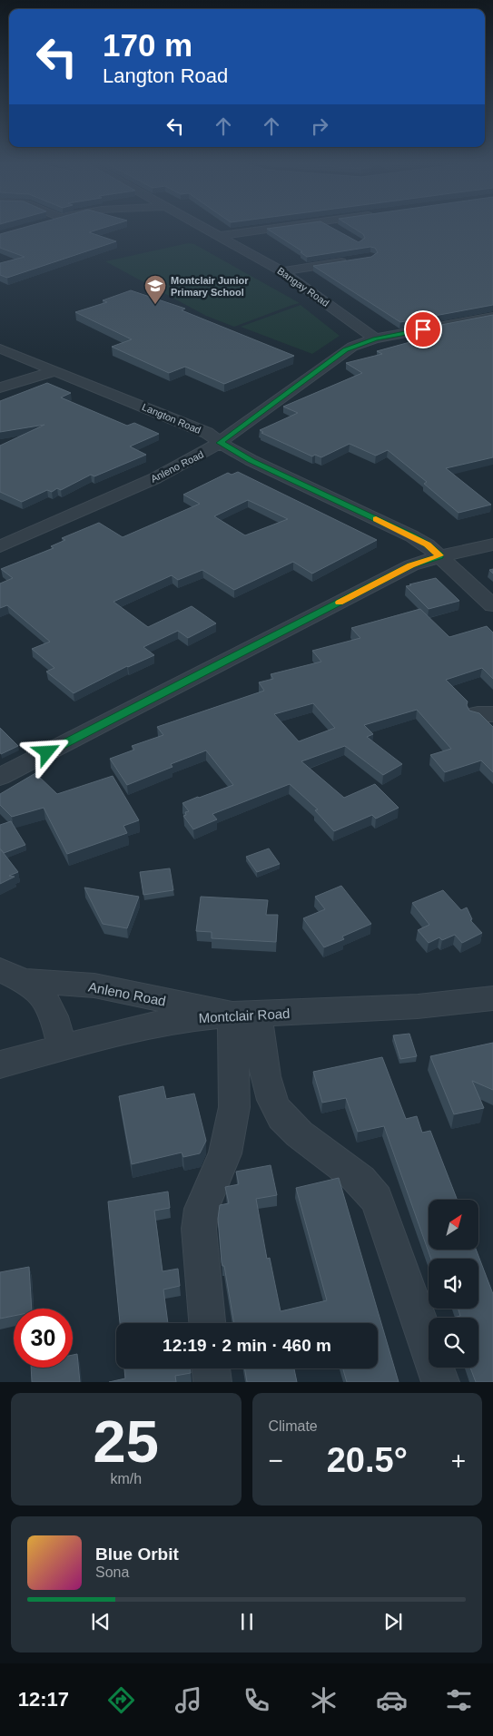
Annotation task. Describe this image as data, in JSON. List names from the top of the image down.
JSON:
{
  "streets": {
    "street": [
      "Bangay Road",
      "Langton Road",
      "Anleno Road",
      "Montclair Road"
    ]
  },
  "crossings": [
    ["Bangay Road", "Anleno Road"],
    ["Langton Road", "Anleno Road"],
    ["Anleno Road", "Montclair Road"]
  ],
  "places": {
    "school or university": ["Montclair Junior Primary School"]
  },
  "north": "top right",
  "page": {
    "turn": ["170 m", "Langton Road"],
    "limit": "30",
    "trip": "12:19 · 2 min · 460 m",
    "tile": [
      ["25", "km/h"],
      "Climate"
    ],
    "heat": ["−", "20.5°", "+"],
    "song": ["Blue Orbit", "Sona"],
    "tabs": "12:17"
  }
}
